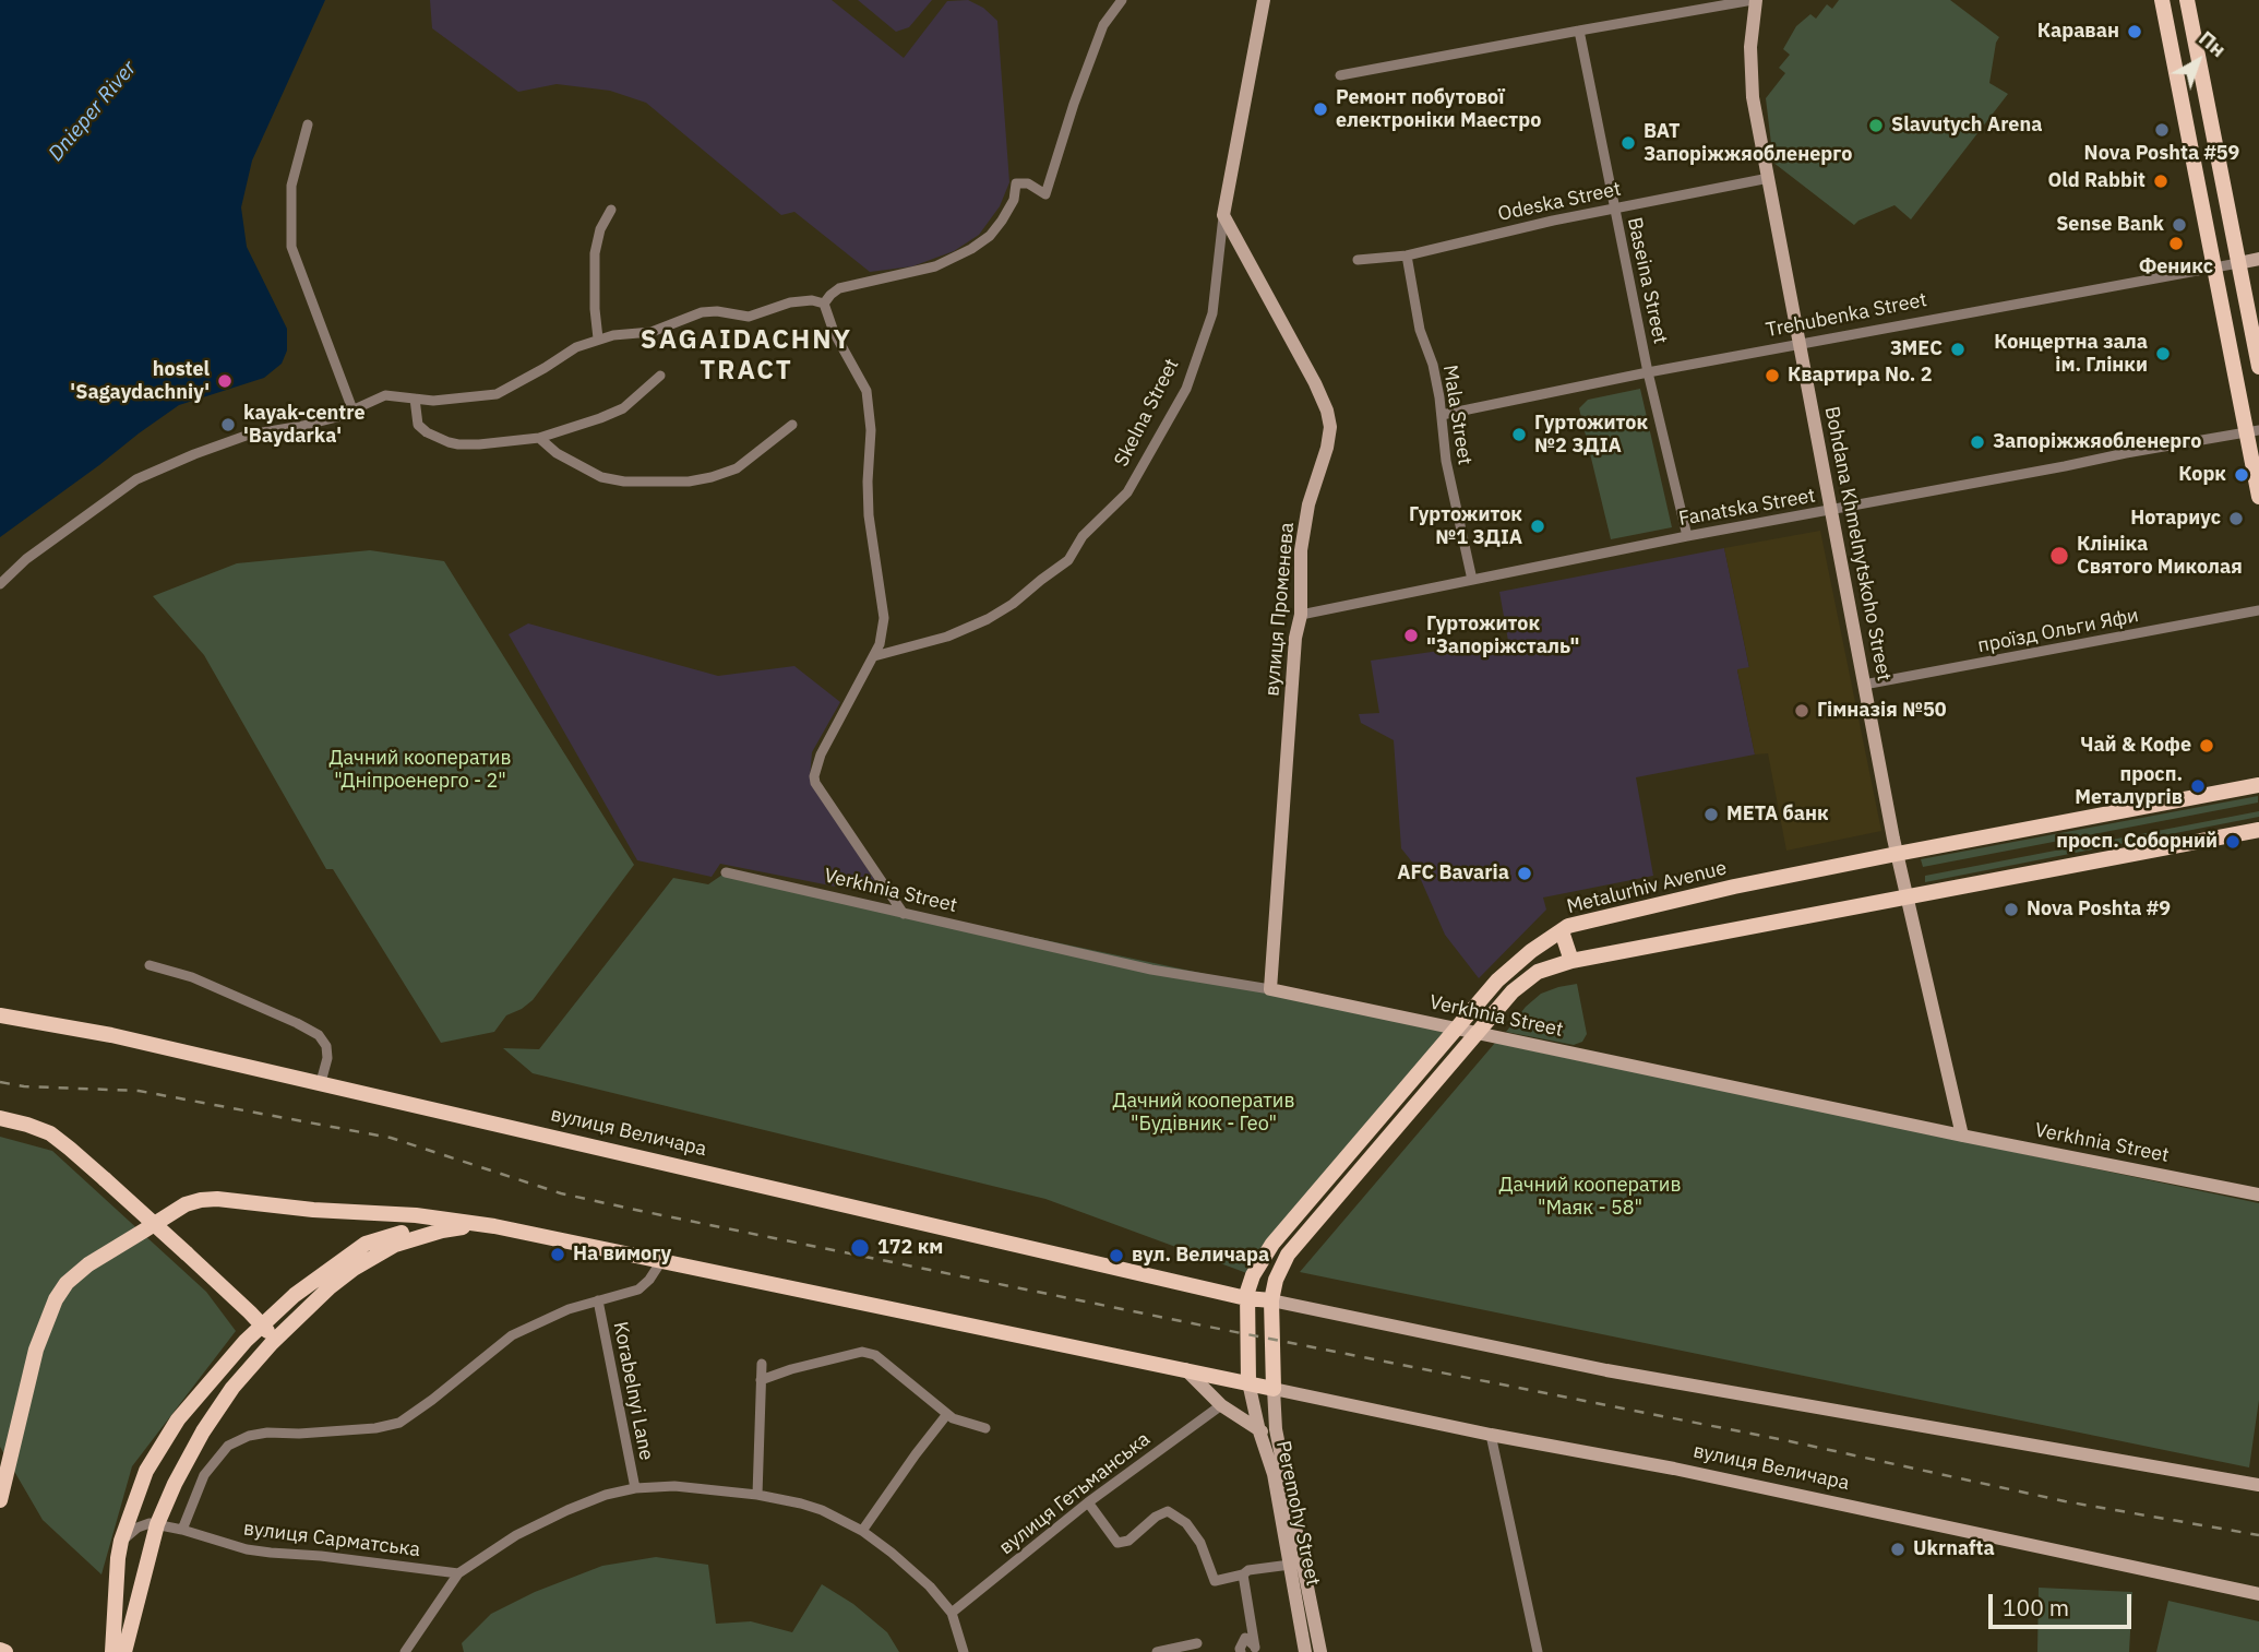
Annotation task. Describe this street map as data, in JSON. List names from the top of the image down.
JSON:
{
  "streets": {
    "main road": ["Metalurhiv Avenue", "вулиця Величара"],
    "street": [
      "Odeska Street",
      "Baseina Street",
      "Trehubenka Street",
      "Skelna Street",
      "Mala Street",
      "Fanatska Street",
      "Bohdana Khmelnytskoho Street",
      "вулиця Променева",
      "проїзд Ольги Яфи",
      "Verkhnia Street",
      "Korabelnyi Lane",
      "вулиця Гетьманська",
      "Peremohy Street",
      "вулиця Сарматська"
    ]
  },
  "crossings": [
    ["Odeska Street", "Baseina Street"],
    ["Odeska Street", "Mala Street"],
    ["Odeska Street", "Bohdana Khmelnytskoho Street"],
    ["Baseina Street", "Trehubenka Street"],
    ["Baseina Street", "Fanatska Street"],
    ["Trehubenka Street", "Mala Street"],
    ["Trehubenka Street", "Bohdana Khmelnytskoho Street"],
    ["Skelna Street", "вулиця Променева"],
    ["Mala Street", "Fanatska Street"],
    ["Fanatska Street", "Bohdana Khmelnytskoho Street"],
    ["Fanatska Street", "вулиця Променева"],
    ["Bohdana Khmelnytskoho Street", "проїзд Ольги Яфи"],
    ["Bohdana Khmelnytskoho Street", "Metalurhiv Avenue"],
    ["Bohdana Khmelnytskoho Street", "Verkhnia Street"],
    ["вулиця Променева", "Verkhnia Street"],
    ["Metalurhiv Avenue", "Verkhnia Street"],
    ["Metalurhiv Avenue", "вулиця Величара"],
    ["Metalurhiv Avenue", "Peremohy Street"],
    ["вулиця Величара", "Peremohy Street"]
  ],
  "districts": ["SAGAIDACHNY TRACT"],
  "water": ["Dnieper River"],
  "parks": ["Дачний кооператив \"Дніпроенерго - 2\"", "Дачний кооператив \"Будівник - Гео\"", "Дачний кооператив \"Маяк - 58\""],
  "places": [
    "Караван",
    "Ремонт побутової електроніки Маестро",
    "Slavutych Arena",
    "Nova Poshta #59",
    "ВАТ Запоріжжяобленерго",
    "Old Rabbit",
    "Sense Bank",
    "Феникс",
    "ЗМЕС",
    "Концертна зала ім. Глінки",
    "Квартира No. 2",
    "hostel 'Sagaydachniy'",
    "kayak-centre 'Baydarka'",
    "Гуртожиток №2 ЗДІА",
    "Запоріжжяобленерго",
    "Корк",
    "Нотариус",
    "Гуртожиток №1 ЗДІА",
    "Клініка Святого Миколая",
    "Гуртожиток \"Запоріжсталь\"",
    "Гімназія №50",
    "Чай & Кофе",
    "просп. Металургів",
    "МЕТА банк",
    "просп. Соборний",
    "AFC Bavaria",
    "Nova Poshta #9",
    "172 км",
    "На вимогу",
    "вул. Величара",
    "Ukrnafta"
  ],
  "scale_bar": "100 m",
  "north": "top right"
}
